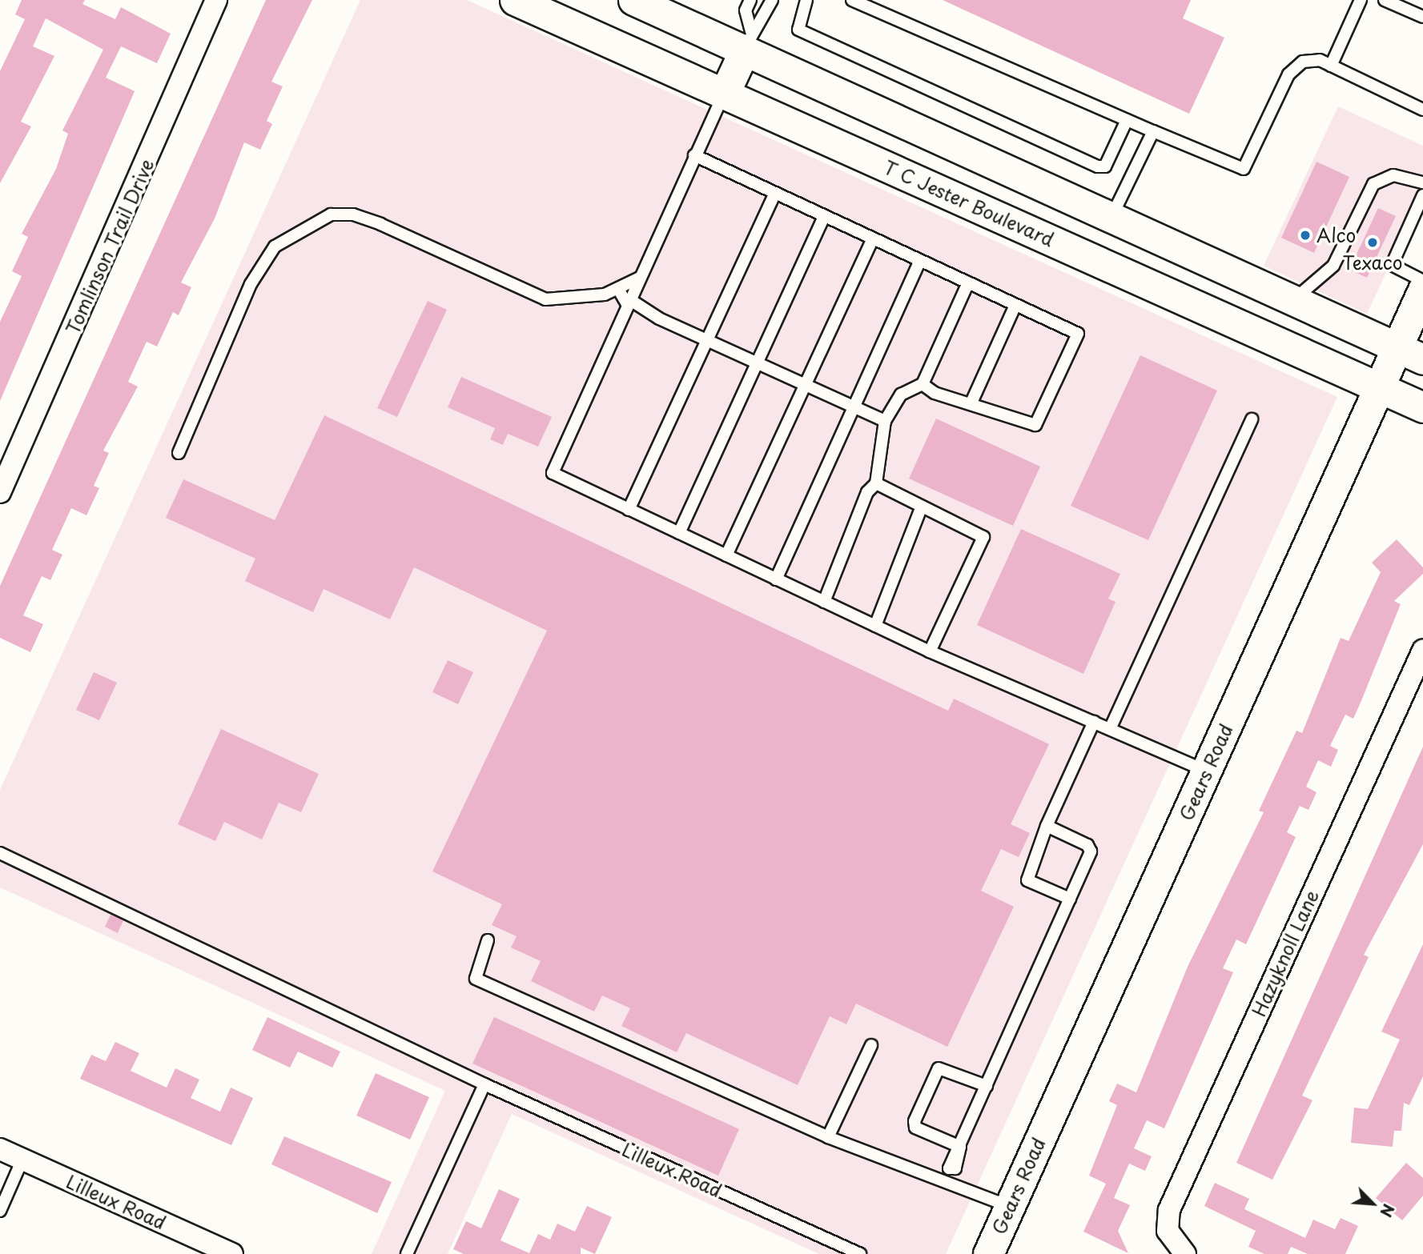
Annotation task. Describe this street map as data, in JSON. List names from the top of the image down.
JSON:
{
  "streets": {
    "main road": ["T C Jester Boulevard", "Gears Road"],
    "street": ["Tomlinson Trail Drive", "Hazyknoll Lane", "Lilleux Road"]
  },
  "crossings": [
    ["T C Jester Boulevard", "Gears Road"]
  ],
  "places": ["Alco", "Texaco"],
  "north": "bottom right"
}
